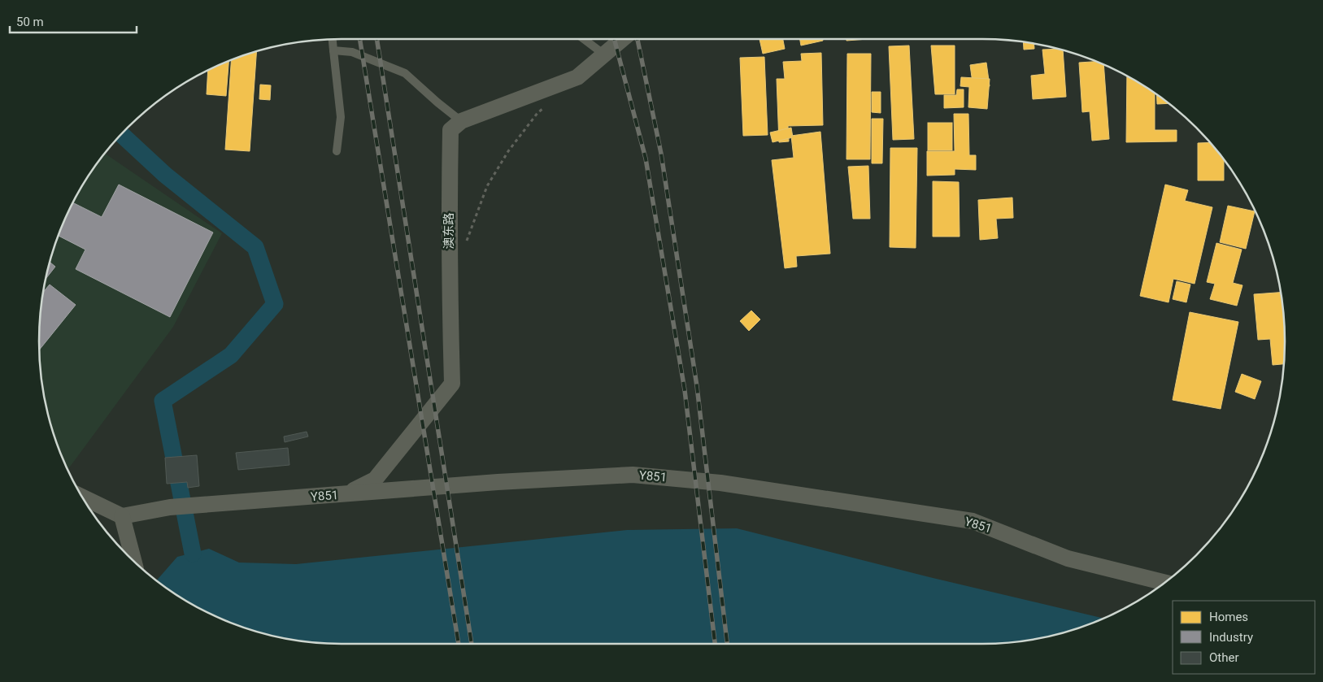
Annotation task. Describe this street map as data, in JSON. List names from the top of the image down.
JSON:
{
  "streets": {
    "street": ["澳东路", "Y851"]
  },
  "crossings": [
    ["澳东路", "Y851"]
  ],
  "legend": ["Homes", "Industry", "Other"],
  "scale_bar": "50 m"
}
